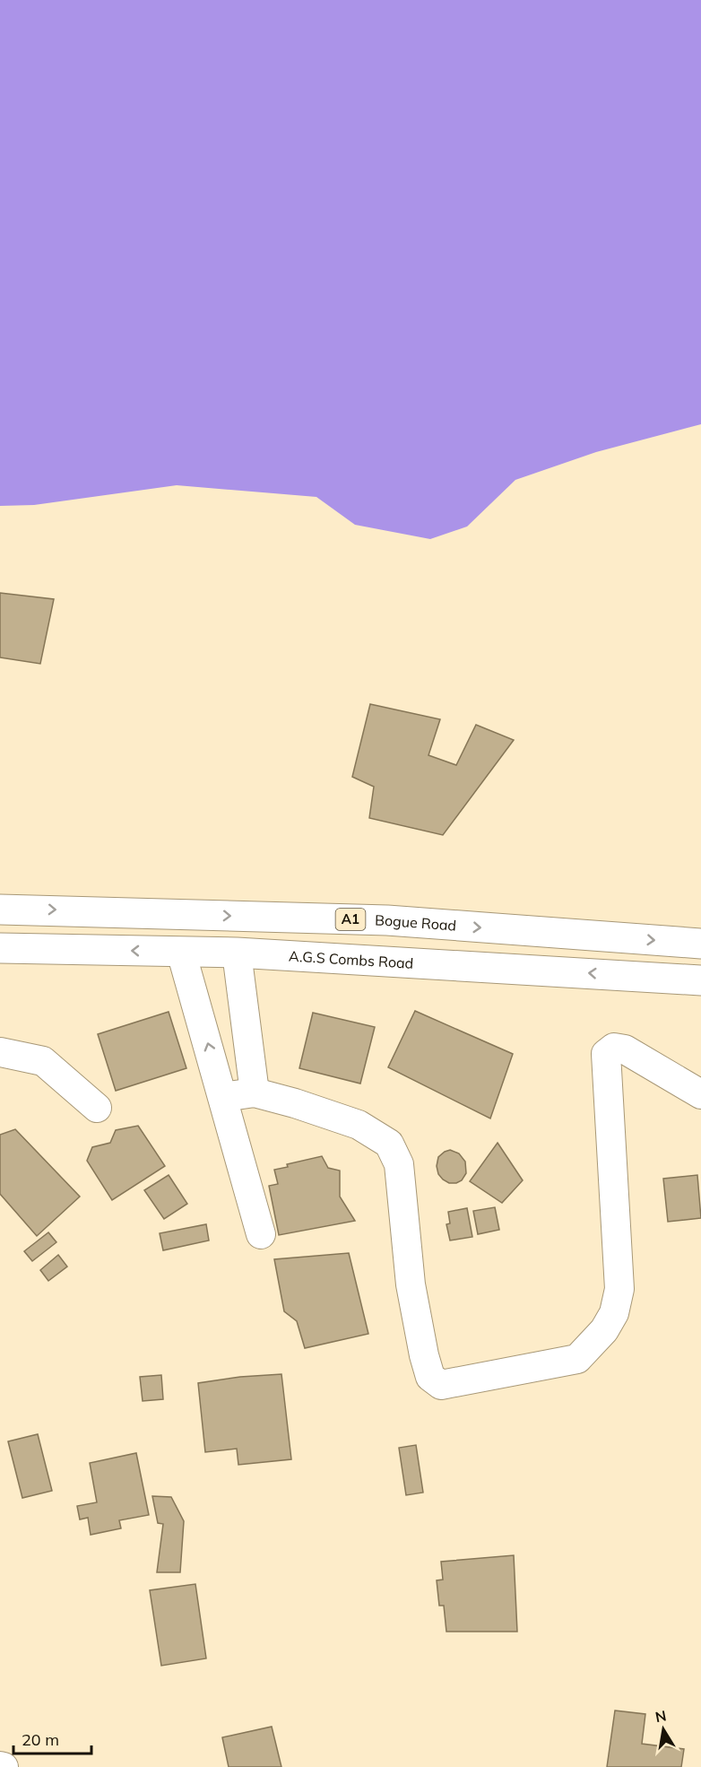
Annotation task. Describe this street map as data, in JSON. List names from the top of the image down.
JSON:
{
  "streets": {
    "main road": ["A1", "Bogue Road", "A.G.S Combs Road"]
  },
  "one_way": ["Bogue Road", "A.G.S Combs Road"],
  "scale_bar": "20 m",
  "north": "top"
}
